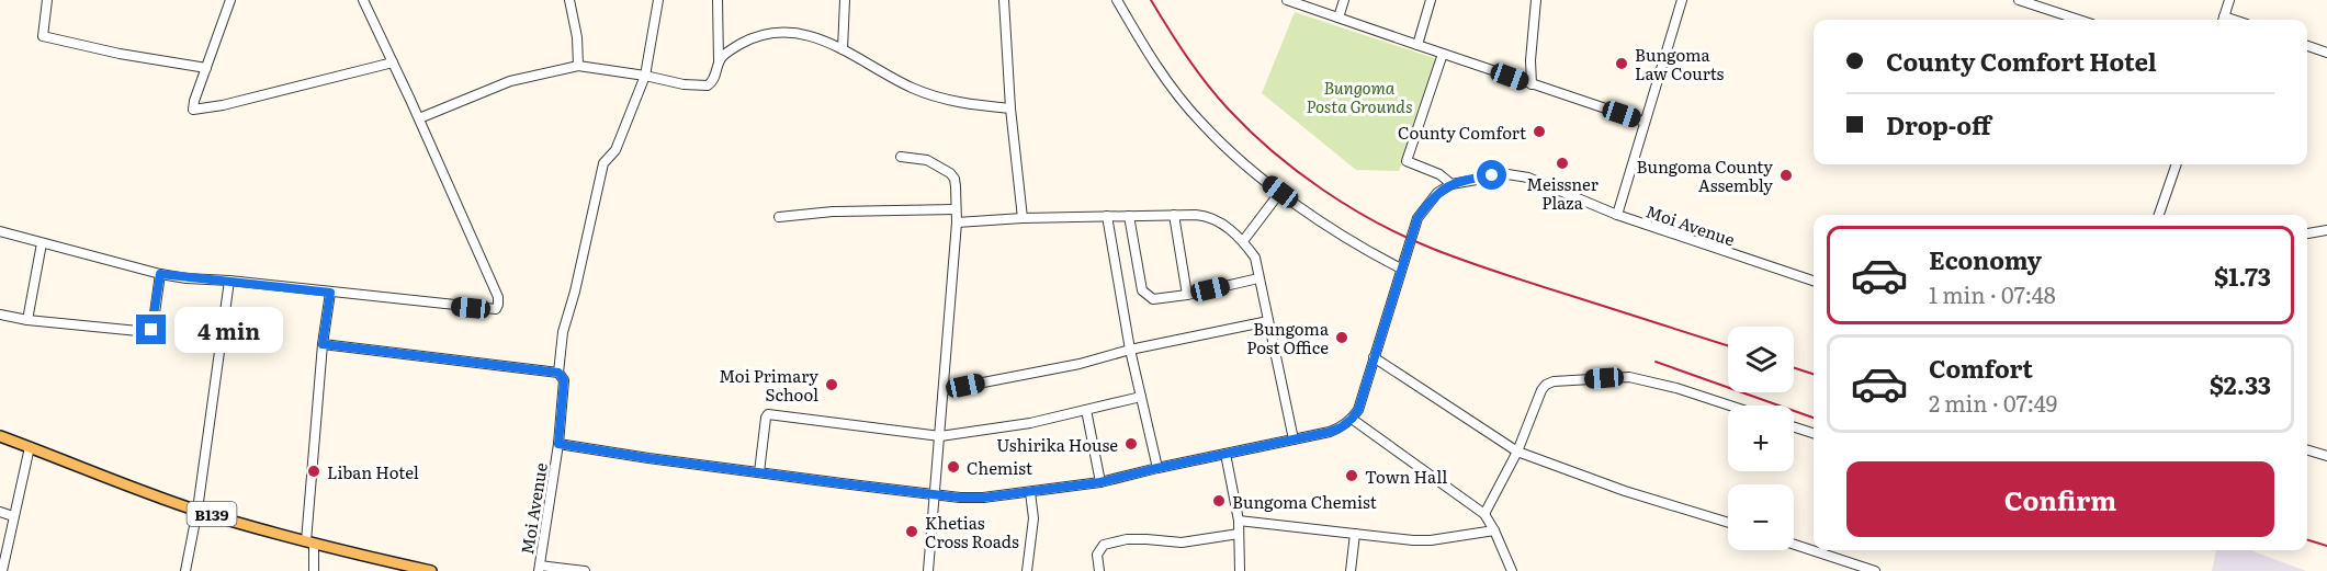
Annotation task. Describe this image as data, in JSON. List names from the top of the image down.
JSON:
{
  "streets": {
    "main road": ["B139"],
    "street": ["Moi Avenue"]
  },
  "parks": ["Bungoma Posta Grounds"],
  "places": [
    "Bungoma Law Courts",
    "County Comfort",
    "Meissner Plaza",
    "Bungoma County Assembly",
    "Bungoma Post Office",
    "Moi Primary School",
    "Ushirika House",
    "Chemist",
    "Liban Hotel",
    "Town Hall",
    "Bungoma Chemist",
    "Khetias Cross Roads"
  ],
  "page": {
    "banner": ["County Comfort Hotel", "Drop-off"],
    "list": [
      {
        "name": "Economy",
        "note": "1 min · 07:48",
        "value": "$1.73"
      },
      {
        "name": "Comfort",
        "note": "2 min · 07:49",
        "value": "$2.33"
      }
    ],
    "bubble": "4 min",
    "map_buttons": ["+", "−"],
    "buttons": "Confirm"
  }
}
